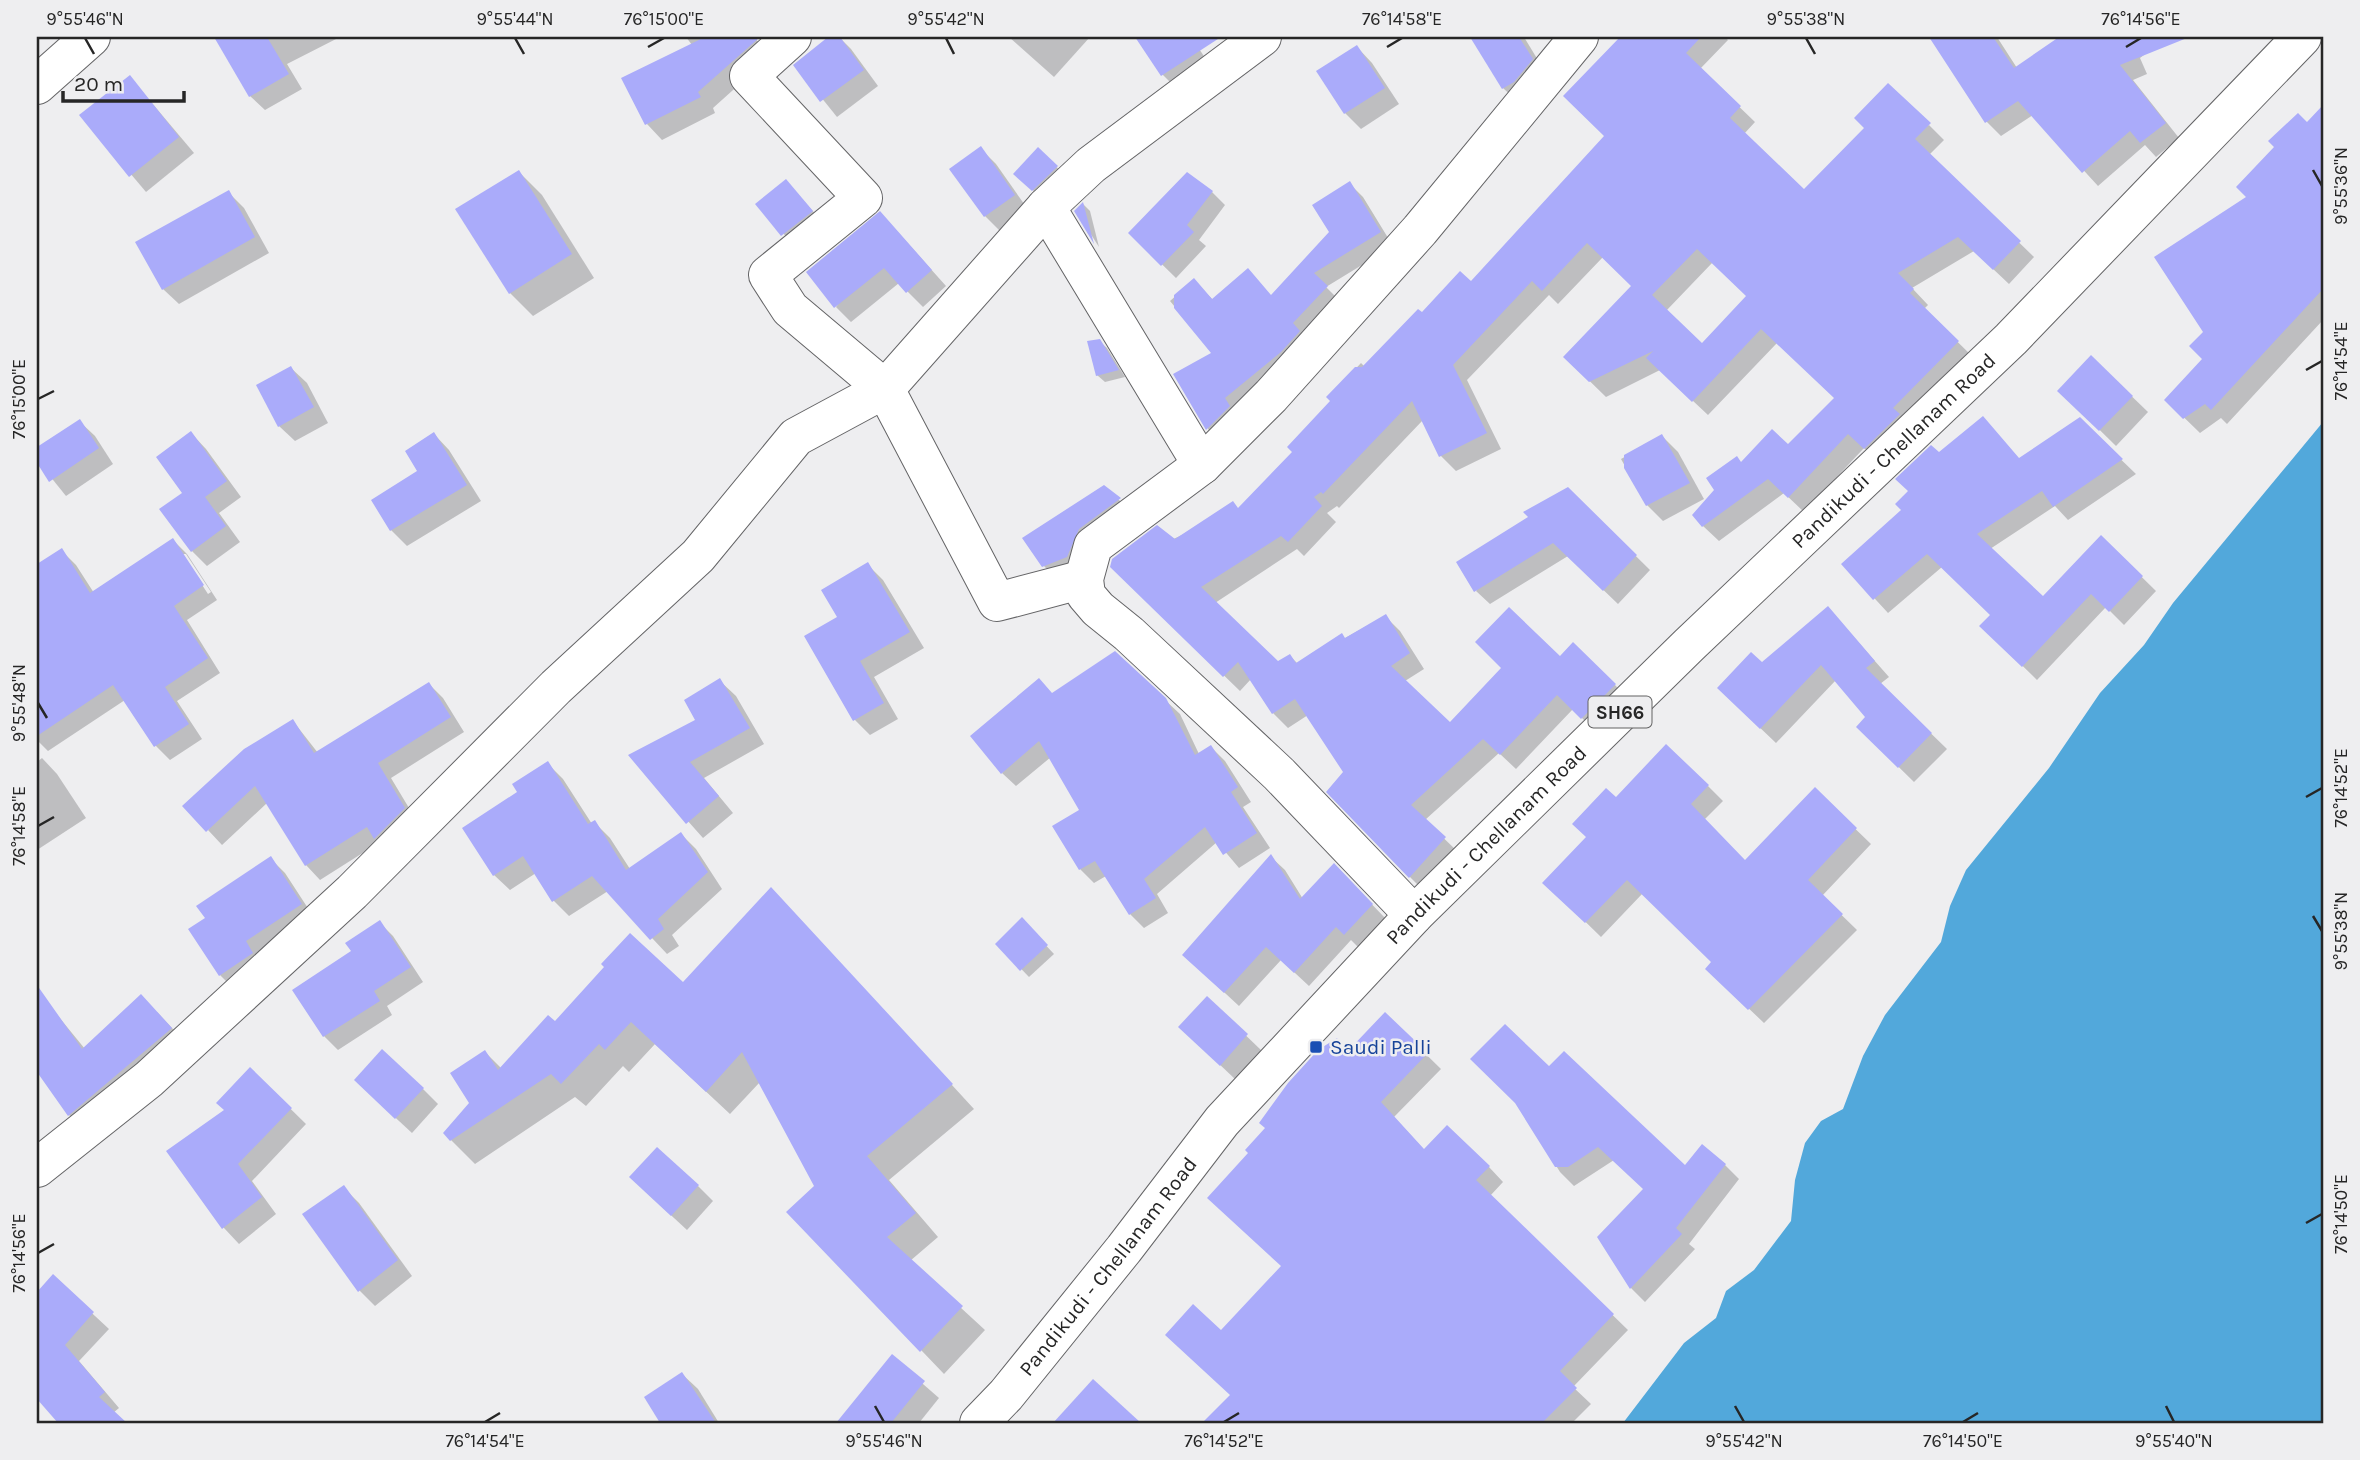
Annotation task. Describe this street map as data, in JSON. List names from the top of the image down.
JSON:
{
  "streets": {
    "street": ["Pandikudi - Chellanam Road", "SH66"]
  },
  "places": {
    "transit": ["Saudi Palli"]
  },
  "scale_bar": "20 m",
  "coordinates": [
    "9°55'46\"N",
    "9°55'44\"N",
    "76°15'00\"E",
    "9°55'42\"N",
    "76°14'58\"E",
    "9°55'38\"N",
    "76°14'56\"E",
    "9°55'36\"N",
    "76°14'54\"E",
    "9°55'48\"N",
    "76°14'52\"E",
    "76°14'50\"E",
    "9°55'40\"N"
  ]
}
